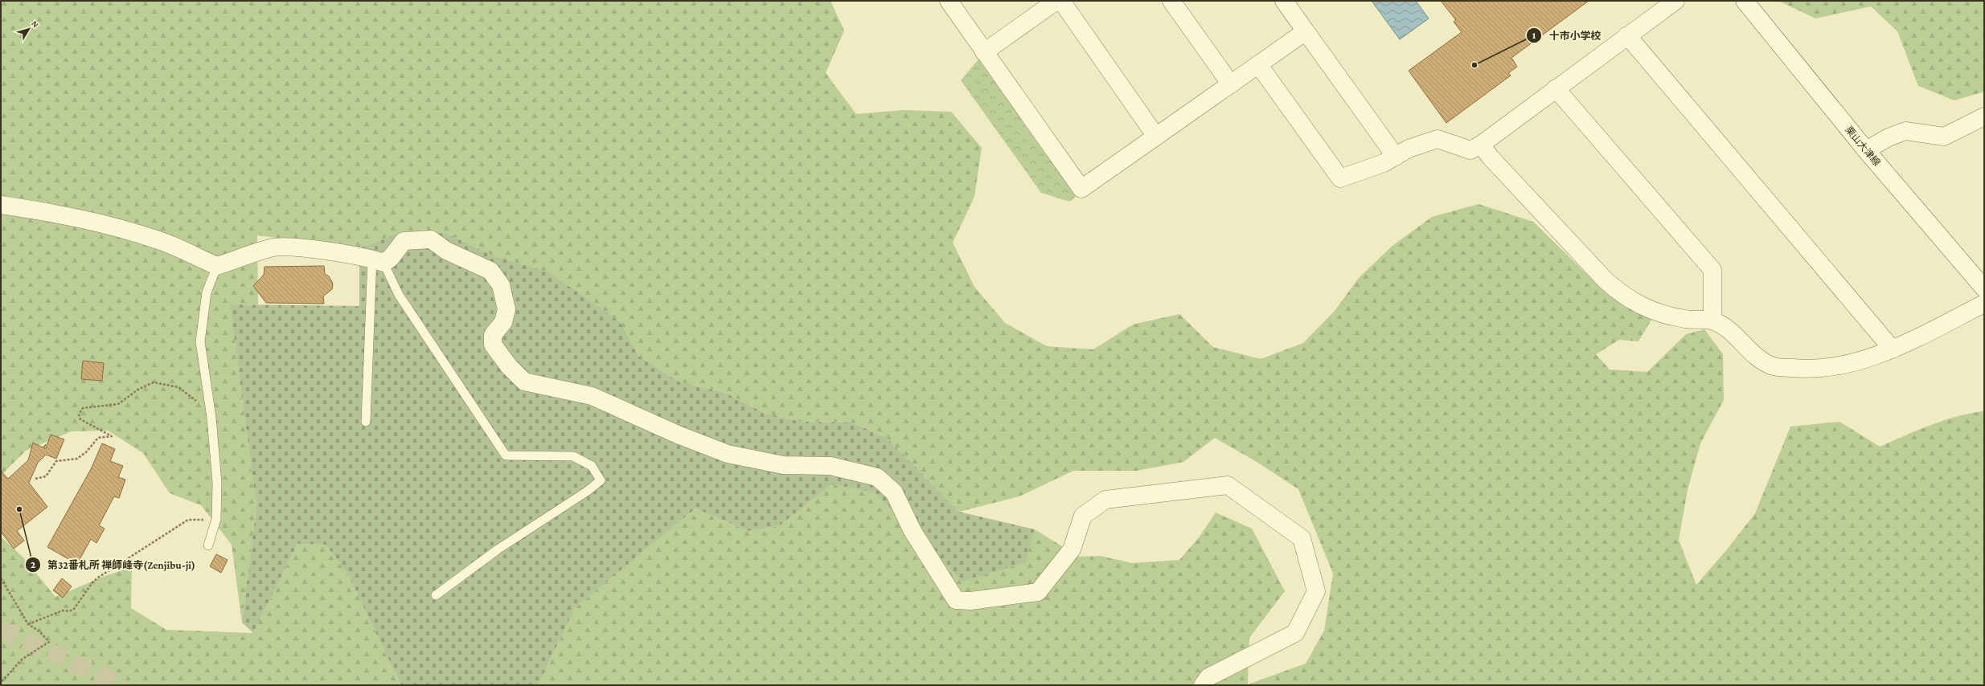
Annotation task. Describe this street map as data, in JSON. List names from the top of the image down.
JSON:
{
  "streets": {
    "street": ["栗山大津線"]
  },
  "places": ["十市小学校", "第32番札所 禅師峰寺(Zenjibu-ji)"],
  "north": "top right"
}
